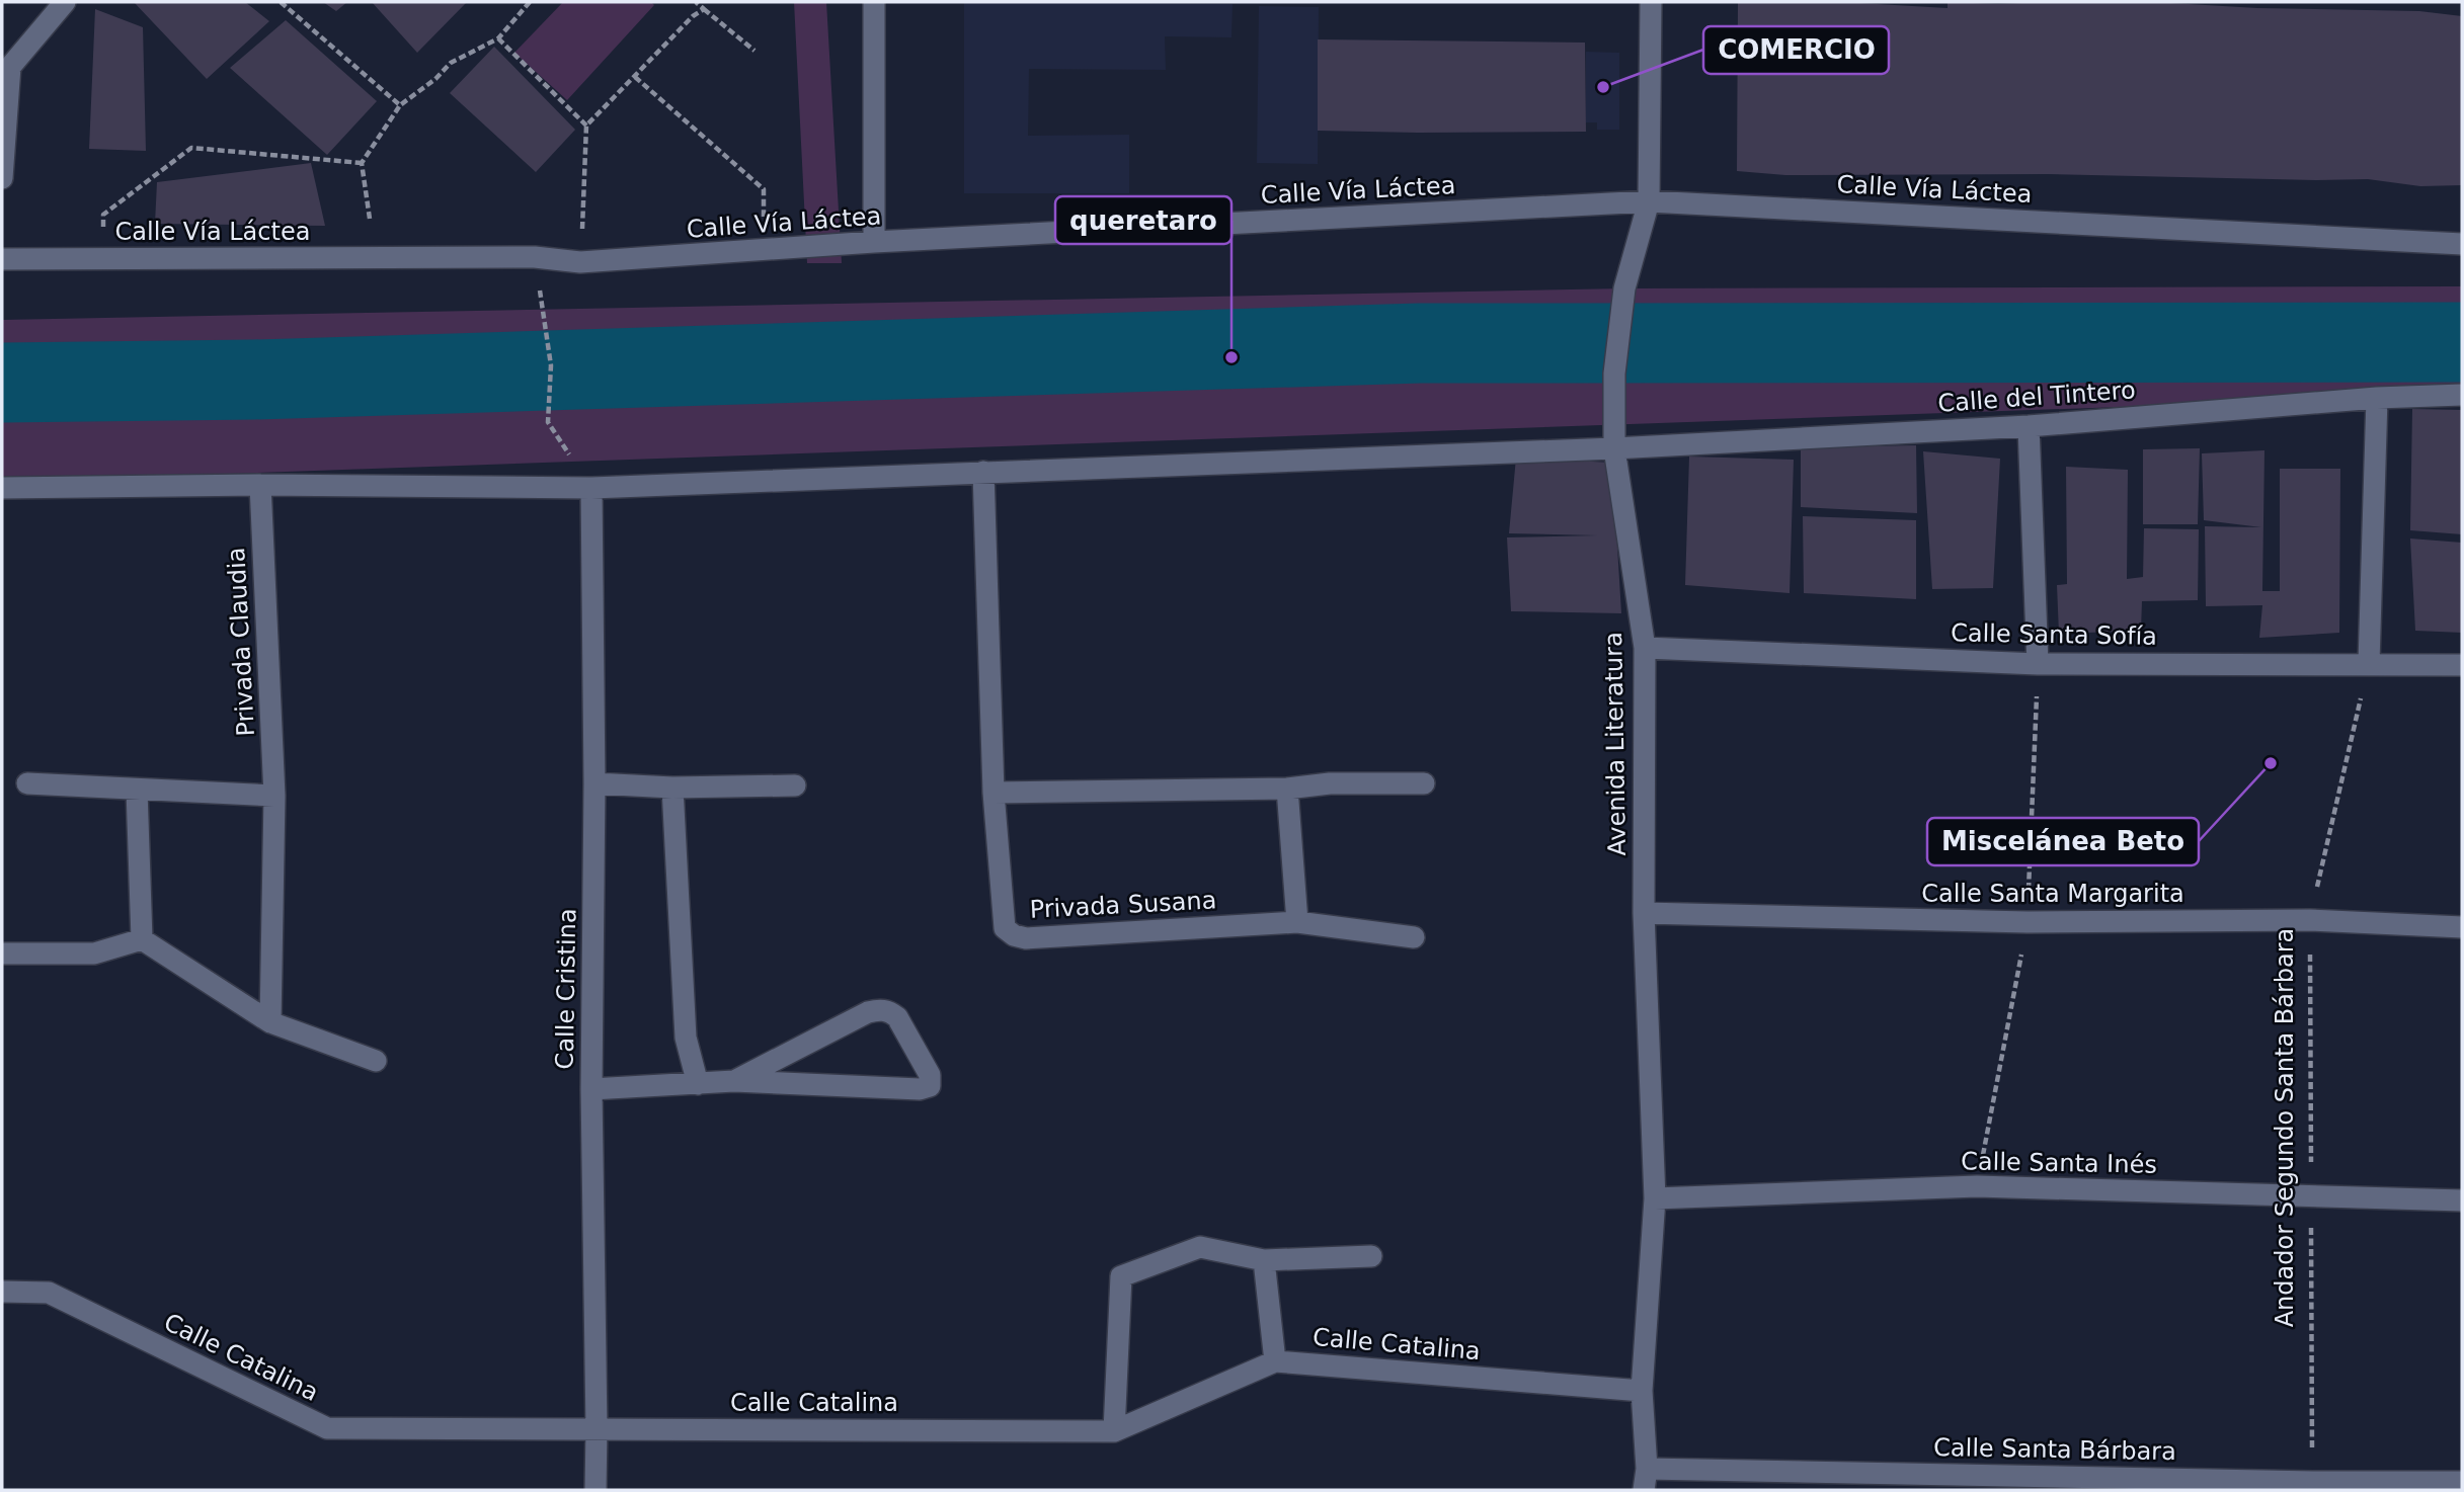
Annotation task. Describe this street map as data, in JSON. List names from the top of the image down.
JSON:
{
  "streets": {
    "street": [
      "Calle Vía Láctea",
      "Calle del Tintero",
      "Calle Santa Sofía",
      "Privada Claudia",
      "Avenida Literatura",
      "Calle Santa Margarita",
      "Privada Susana",
      "Calle Cristina",
      "Calle Santa Inés",
      "Calle Catalina",
      "Calle Santa Bárbara"
    ],
    "path": ["Andador Segundo Santa Bárbara"]
  },
  "crossings": [
    ["Calle Vía Láctea", "Avenida Literatura"],
    ["Calle del Tintero", "Avenida Literatura"],
    ["Calle Santa Sofía", "Avenida Literatura"],
    ["Calle Santa Sofía", "Andador Segundo Santa Bárbara"],
    ["Avenida Literatura", "Calle Santa Margarita"],
    ["Avenida Literatura", "Calle Santa Inés"],
    ["Avenida Literatura", "Calle Catalina"],
    ["Avenida Literatura", "Calle Santa Bárbara"],
    ["Calle Santa Margarita", "Andador Segundo Santa Bárbara"],
    ["Calle Cristina", "Calle Catalina"],
    ["Andador Segundo Santa Bárbara", "Calle Santa Inés"],
    ["Andador Segundo Santa Bárbara", "Calle Santa Bárbara"]
  ],
  "places": ["COMERCIO", "queretaro", "Miscelánea Beto"]
}
